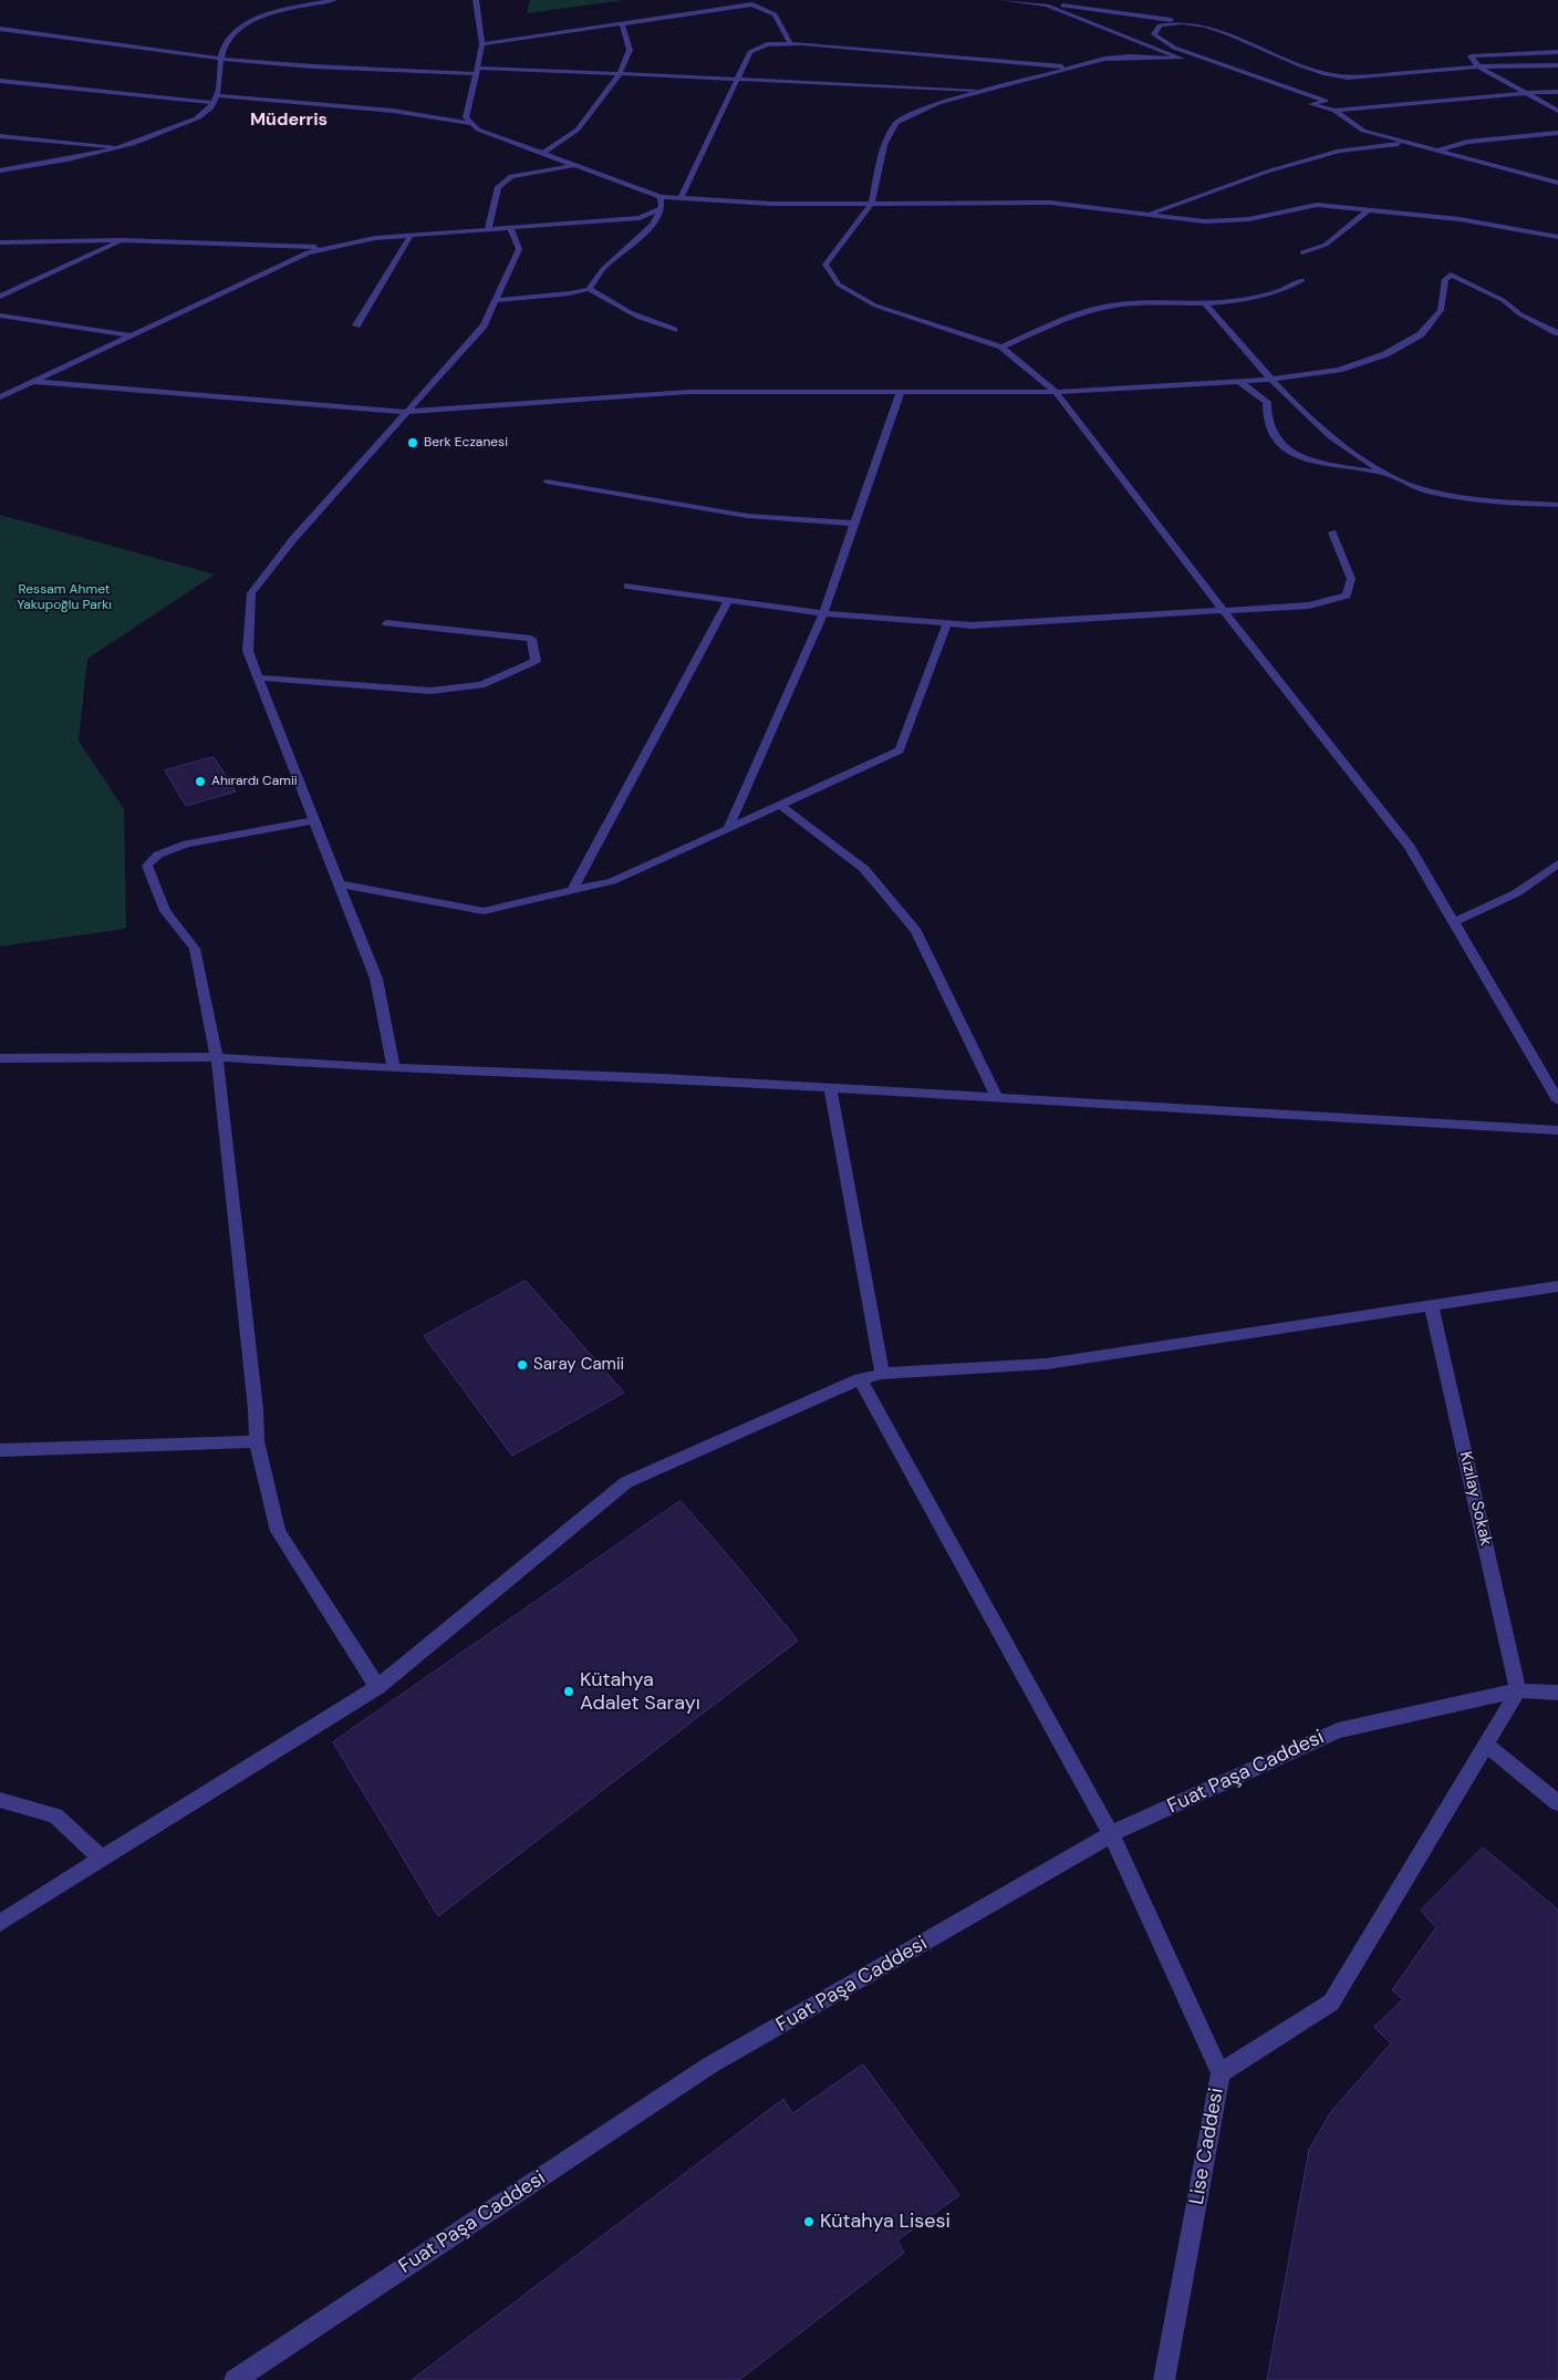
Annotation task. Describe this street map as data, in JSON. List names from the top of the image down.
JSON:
{
  "streets": {
    "street": ["Kızılay Sokak", "Fuat Paşa Caddesi", "Lise Caddesi"]
  },
  "crossings": [
    ["Kızılay Sokak", "Fuat Paşa Caddesi"],
    ["Fuat Paşa Caddesi", "Lise Caddesi"]
  ],
  "districts": ["Müderris"],
  "parks": ["Ressam Ahmet Yakupoğlu Parkı"],
  "places": [
    "Berk Eczanesi",
    "Ahırardı Camii",
    "Saray Camii",
    "Kütahya Adalet Sarayı",
    "Kütahya Lisesi"
  ]
}
